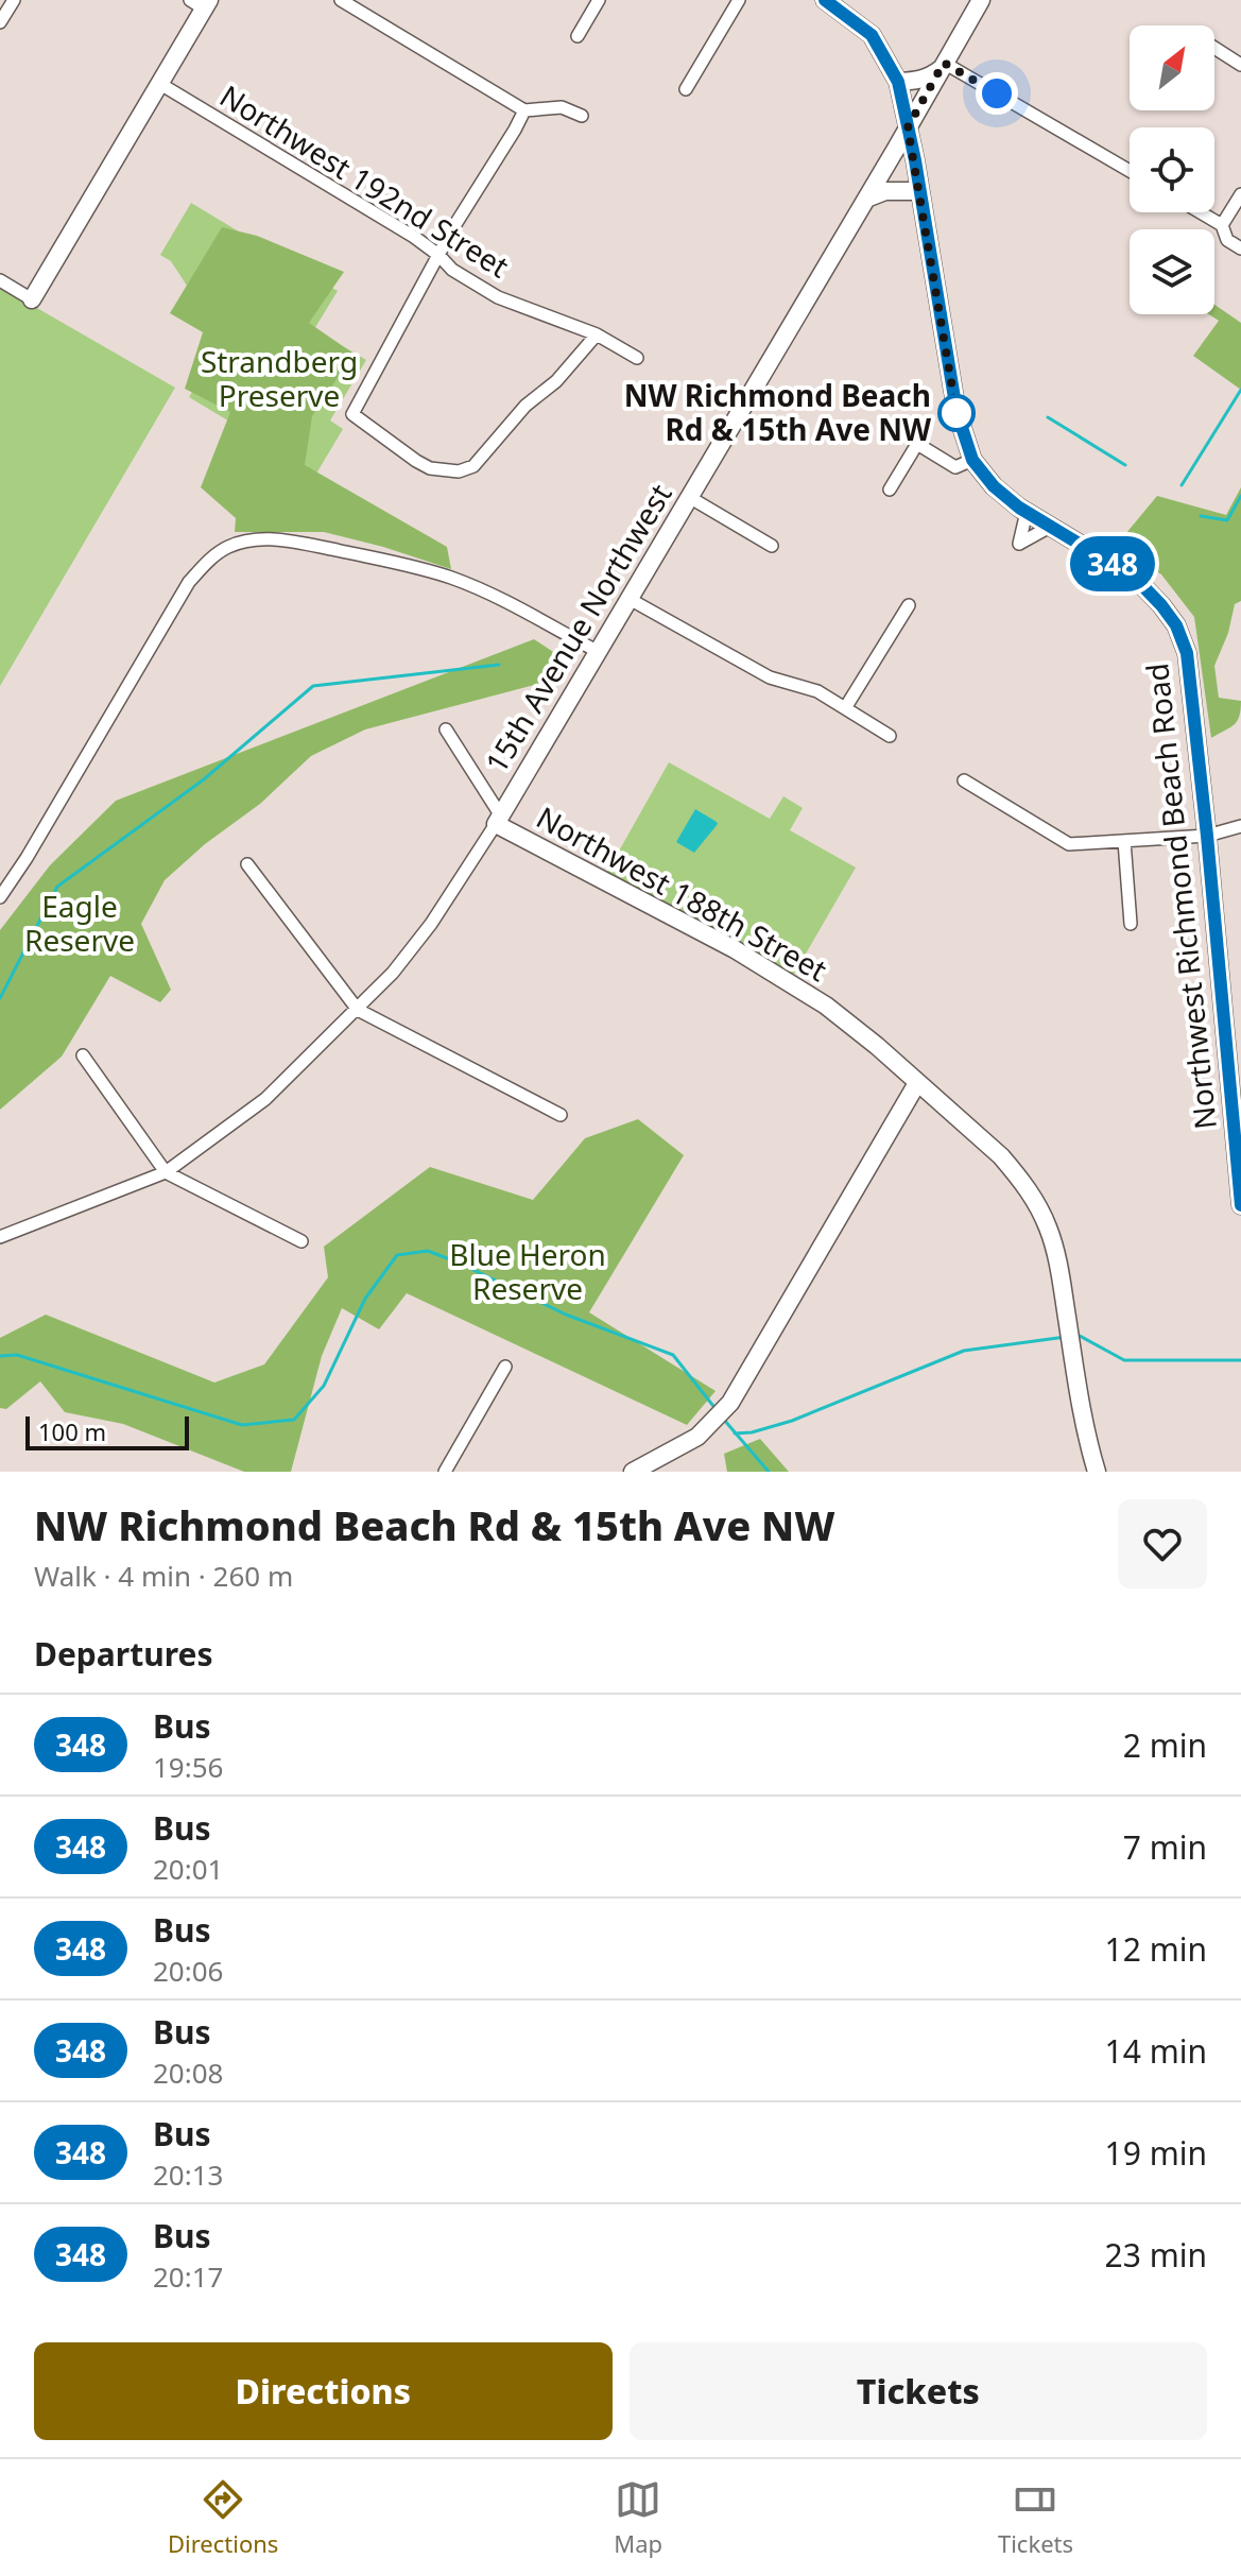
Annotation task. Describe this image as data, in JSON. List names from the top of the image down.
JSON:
{
  "streets": {
    "street": [
      "Northwest 192nd Street",
      "15th Avenue Northwest",
      "Northwest 188th Street",
      "Northwest Richmond Beach Road"
    ]
  },
  "crossings": [
    ["15th Avenue Northwest", "Northwest 188th Street"],
    ["15th Avenue Northwest", "Northwest Richmond Beach Road"]
  ],
  "parks": ["Strandberg Preserve", "Eagle Reserve", "Blue Heron Reserve"],
  "places": ["NW Richmond Beach Rd & 15th Ave NW"],
  "lines": ["bus line 348"],
  "scale_bar": "100 m",
  "north": "top right",
  "page": {
    "on_map": "348",
    "scale": "100 m",
    "heading": [
      ["NW Richmond Beach Rd & 15th Ave NW", "Walk · 4 min · 260 m"],
      "Departures"
    ],
    "list": [
      {
        "mark": "348",
        "name": "Bus",
        "note": "19:56",
        "value": "2 min"
      },
      {
        "mark": "348",
        "name": "Bus",
        "note": "20:01",
        "value": "7 min"
      },
      {
        "mark": "348",
        "name": "Bus",
        "note": "20:06",
        "value": "12 min"
      },
      {
        "mark": "348",
        "name": "Bus",
        "note": "20:08",
        "value": "14 min"
      },
      {
        "mark": "348",
        "name": "Bus",
        "note": "20:13",
        "value": "19 min"
      },
      {
        "mark": "348",
        "name": "Bus",
        "note": "20:17",
        "value": "23 min"
      }
    ],
    "buttons": ["Directions", "Tickets"],
    "tabs": ["Directions", "Map", "Tickets"]
  }
}
